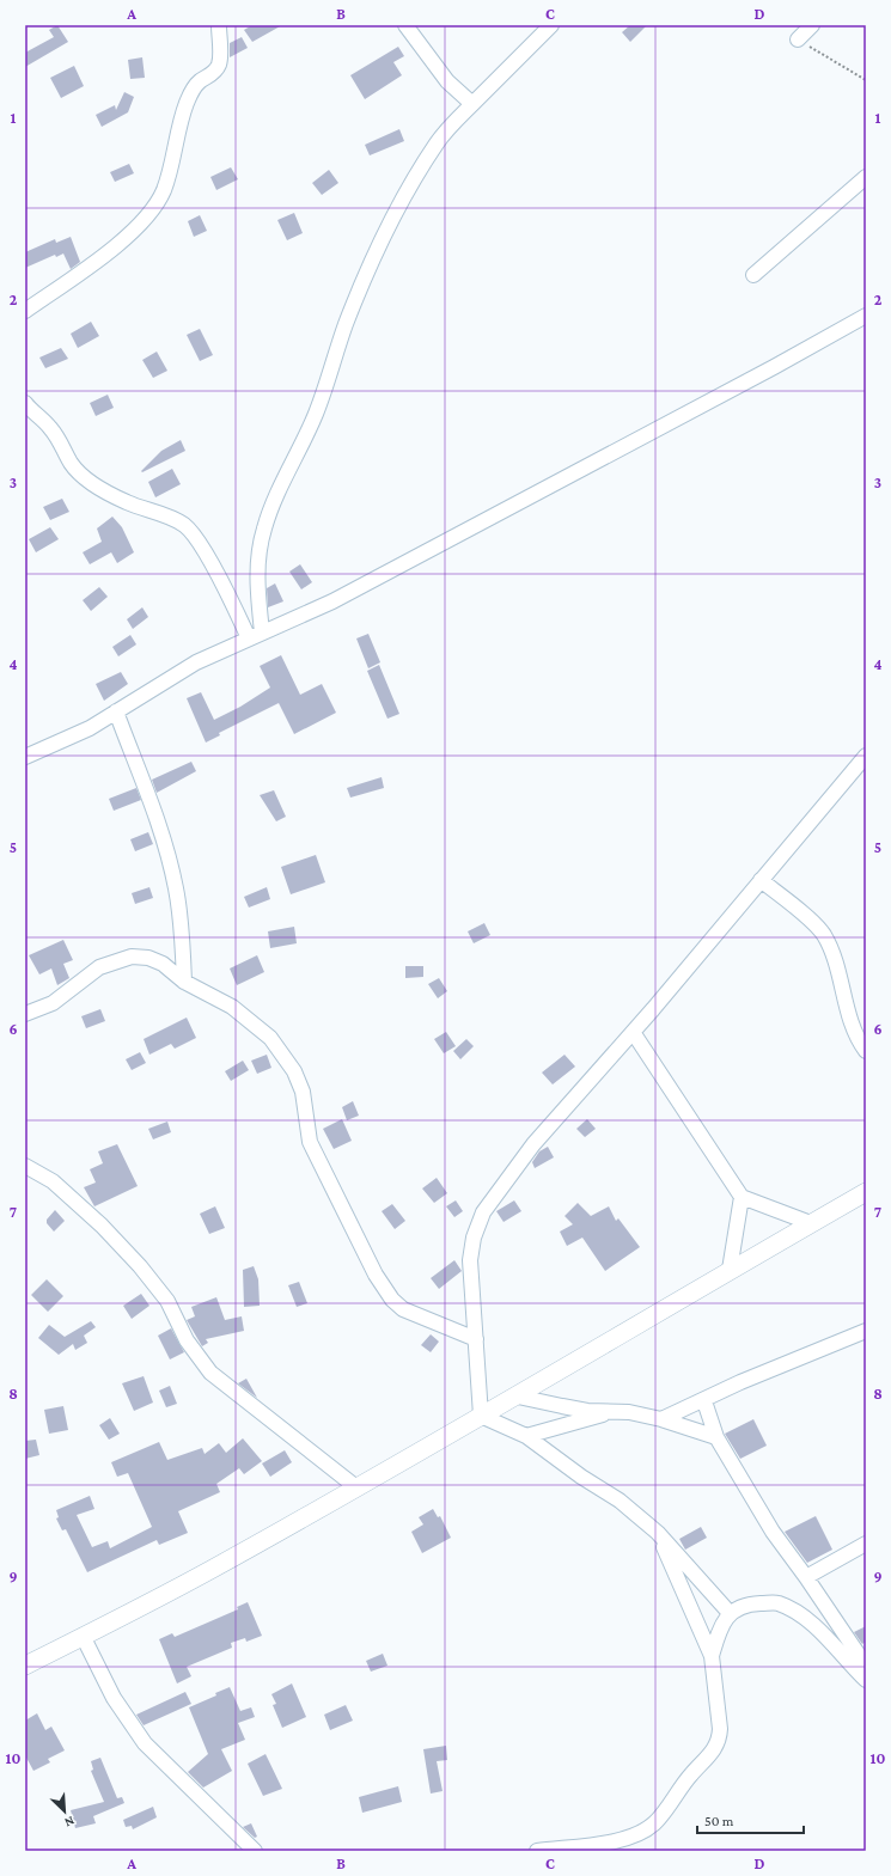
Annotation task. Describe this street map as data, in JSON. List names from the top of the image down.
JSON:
{
  "scale_bar": "50 m",
  "north": "bottom right",
  "grid": {
    "columns": [
      "A",
      "B",
      "C",
      "D"
    ],
    "rows": [
      "1",
      "2",
      "3",
      "4",
      "5",
      "6",
      "7",
      "8",
      "9",
      "10"
    ]
  }
}
